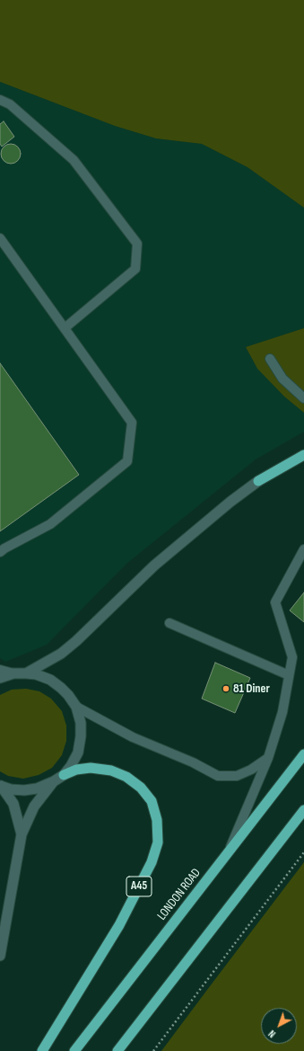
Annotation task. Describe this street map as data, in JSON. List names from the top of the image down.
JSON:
{
  "streets": {
    "highway": ["A45", "LONDON ROAD"]
  },
  "places": ["81 Diner"],
  "north": "bottom left"
}
